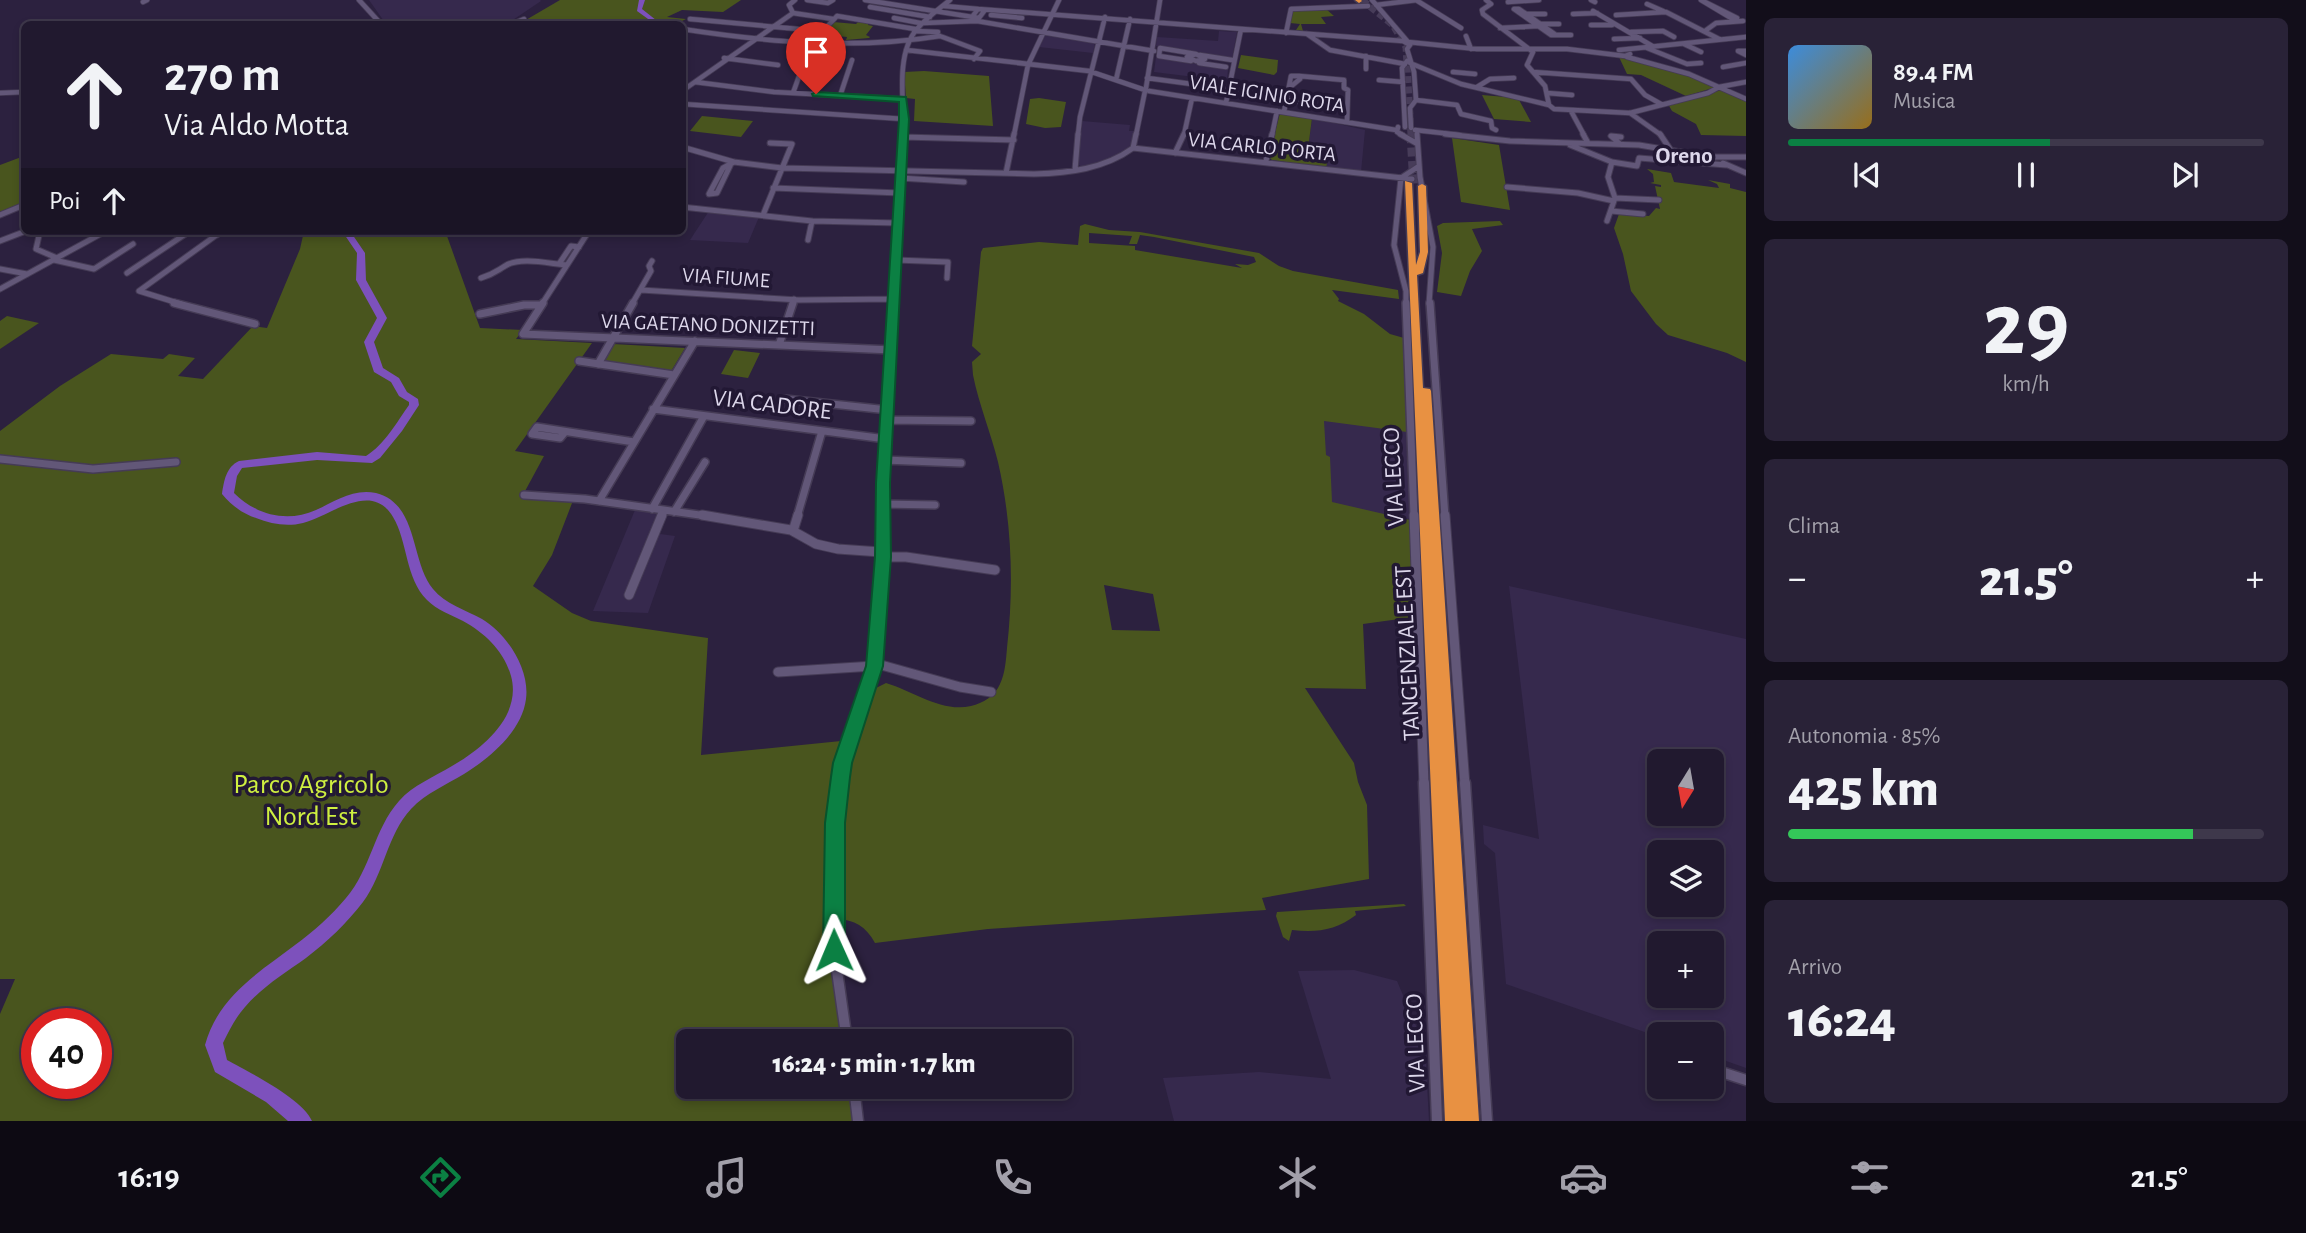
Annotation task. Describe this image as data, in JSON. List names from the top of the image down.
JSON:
{
  "streets": {
    "highway": ["TANGENZIALE EST"],
    "street": [
      "VIALE IGINIO ROTA",
      "VIA CARLO PORTA",
      "VIA FIUME",
      "VIA GAETANO DONIZETTI",
      "VIA CADORE",
      "VIA LECCO"
    ]
  },
  "crossings": [
    ["VIALE IGINIO ROTA", "VIA LECCO"],
    ["VIA CARLO PORTA", "VIA LECCO"],
    ["VIA CARLO PORTA", "TANGENZIALE EST"],
    ["VIA LECCO", "TANGENZIALE EST"]
  ],
  "districts": ["Oreno"],
  "parks": ["Parco Agricolo Nord Est"],
  "north": "bottom",
  "page": {
    "turn": ["270 m", "Via Aldo Motta"],
    "song": ["89.4 FM", "Musica"],
    "then": "Poi",
    "tile": [
      ["29", "km/h"],
      "Clima",
      ["Autonomia · 85%", "425 km"],
      ["Arrivo", "16:24"]
    ],
    "heat": ["−", "21.5°", "+"],
    "map_buttons": ["+", "−"],
    "limit": "40",
    "trip": "16:24 · 5 min · 1.7 km",
    "tabs": ["16:19", "21.5°"]
  }
}
